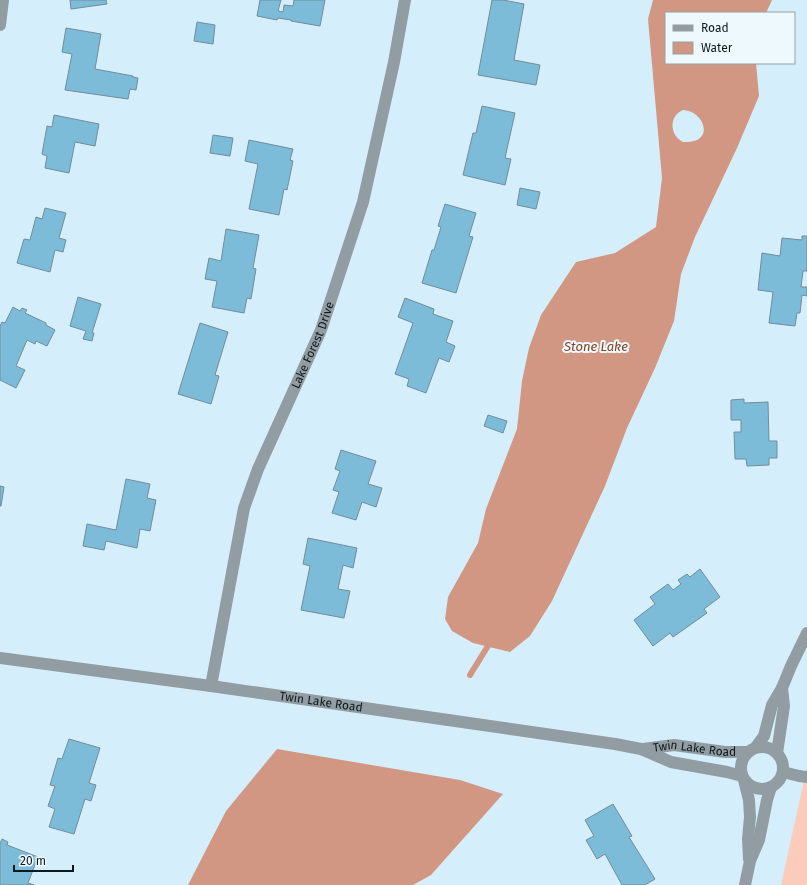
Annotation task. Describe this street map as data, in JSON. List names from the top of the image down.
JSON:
{
  "streets": {
    "street": ["Lake Forest Drive", "Twin Lake Road"]
  },
  "crossings": [
    ["Lake Forest Drive", "Twin Lake Road"]
  ],
  "water": ["Stone Lake"],
  "legend": ["Road", "Water"],
  "scale_bar": "20 m"
}
